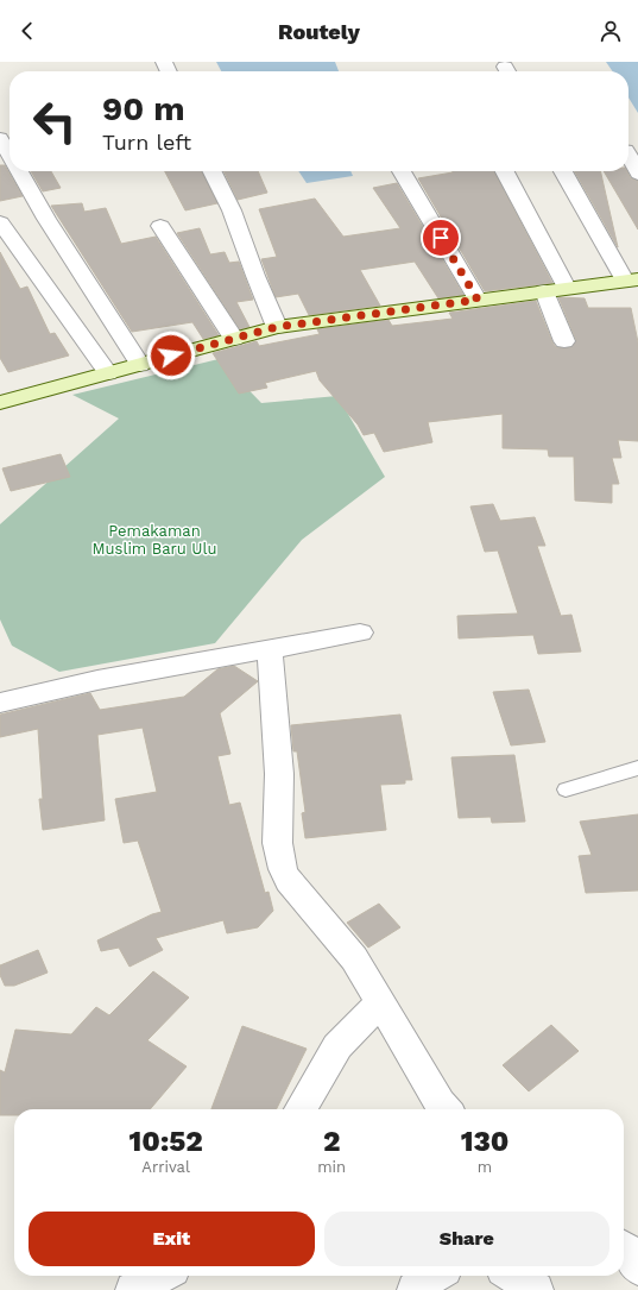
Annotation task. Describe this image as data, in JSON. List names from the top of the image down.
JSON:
{
  "parks": ["Pemakaman Muslim Baru Ulu"],
  "page": {
    "header": "Routely",
    "turn": ["90 m", "Turn left"],
    "eta": [
      "10:52",
      "Arrival",
      "2",
      "min",
      "130",
      "m"
    ],
    "buttons": ["Exit", "Share"]
  }
}
